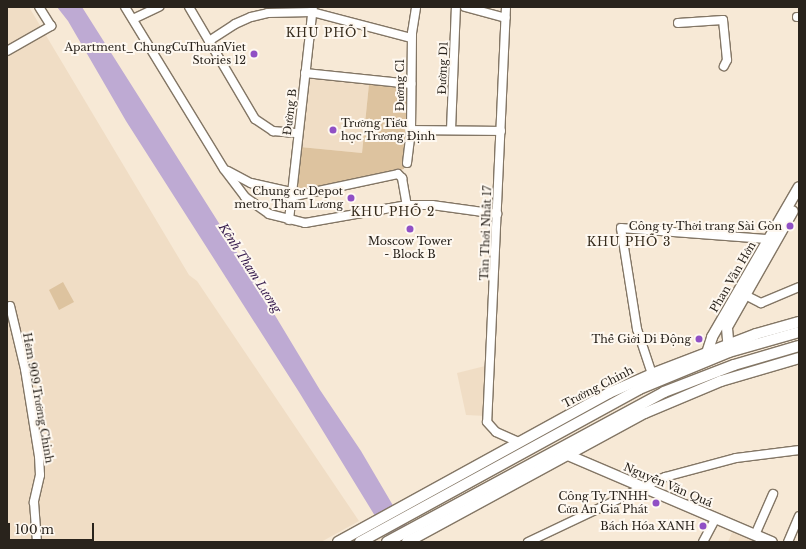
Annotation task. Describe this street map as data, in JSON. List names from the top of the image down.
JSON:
{
  "streets": {
    "main road": ["Phan Văn Hớn", "Trường Chinh", "Nguyễn Văn Quá"],
    "street": [
      "Đường D1",
      "Đường C1",
      "Đường B",
      "Tân Thới Nhất 17",
      "Hẻm 909 Trường Chinh"
    ]
  },
  "crossings": [
    ["Tân Thới Nhất 17", "Trường Chinh"],
    ["Phan Văn Hớn", "Trường Chinh"]
  ],
  "districts": ["KHU PHỐ 1", "KHU PHỐ 2", "KHU PHỐ 3"],
  "water": ["Kênh Tham Lương"],
  "places": [
    "Apartment_ChungCuThuanViet Stories 12",
    "Trường Tiểu học Trương Định",
    "Chung cư Depot metro Tham Lương",
    "Công ty Thời trang Sài Gòn",
    "Moscow Tower - Block B",
    "Thế Giới Di Động",
    "Công Ty TNHH Cửa An Gia Phát",
    "Bách Hóa XANH"
  ],
  "scale_bar": "100 m"
}
